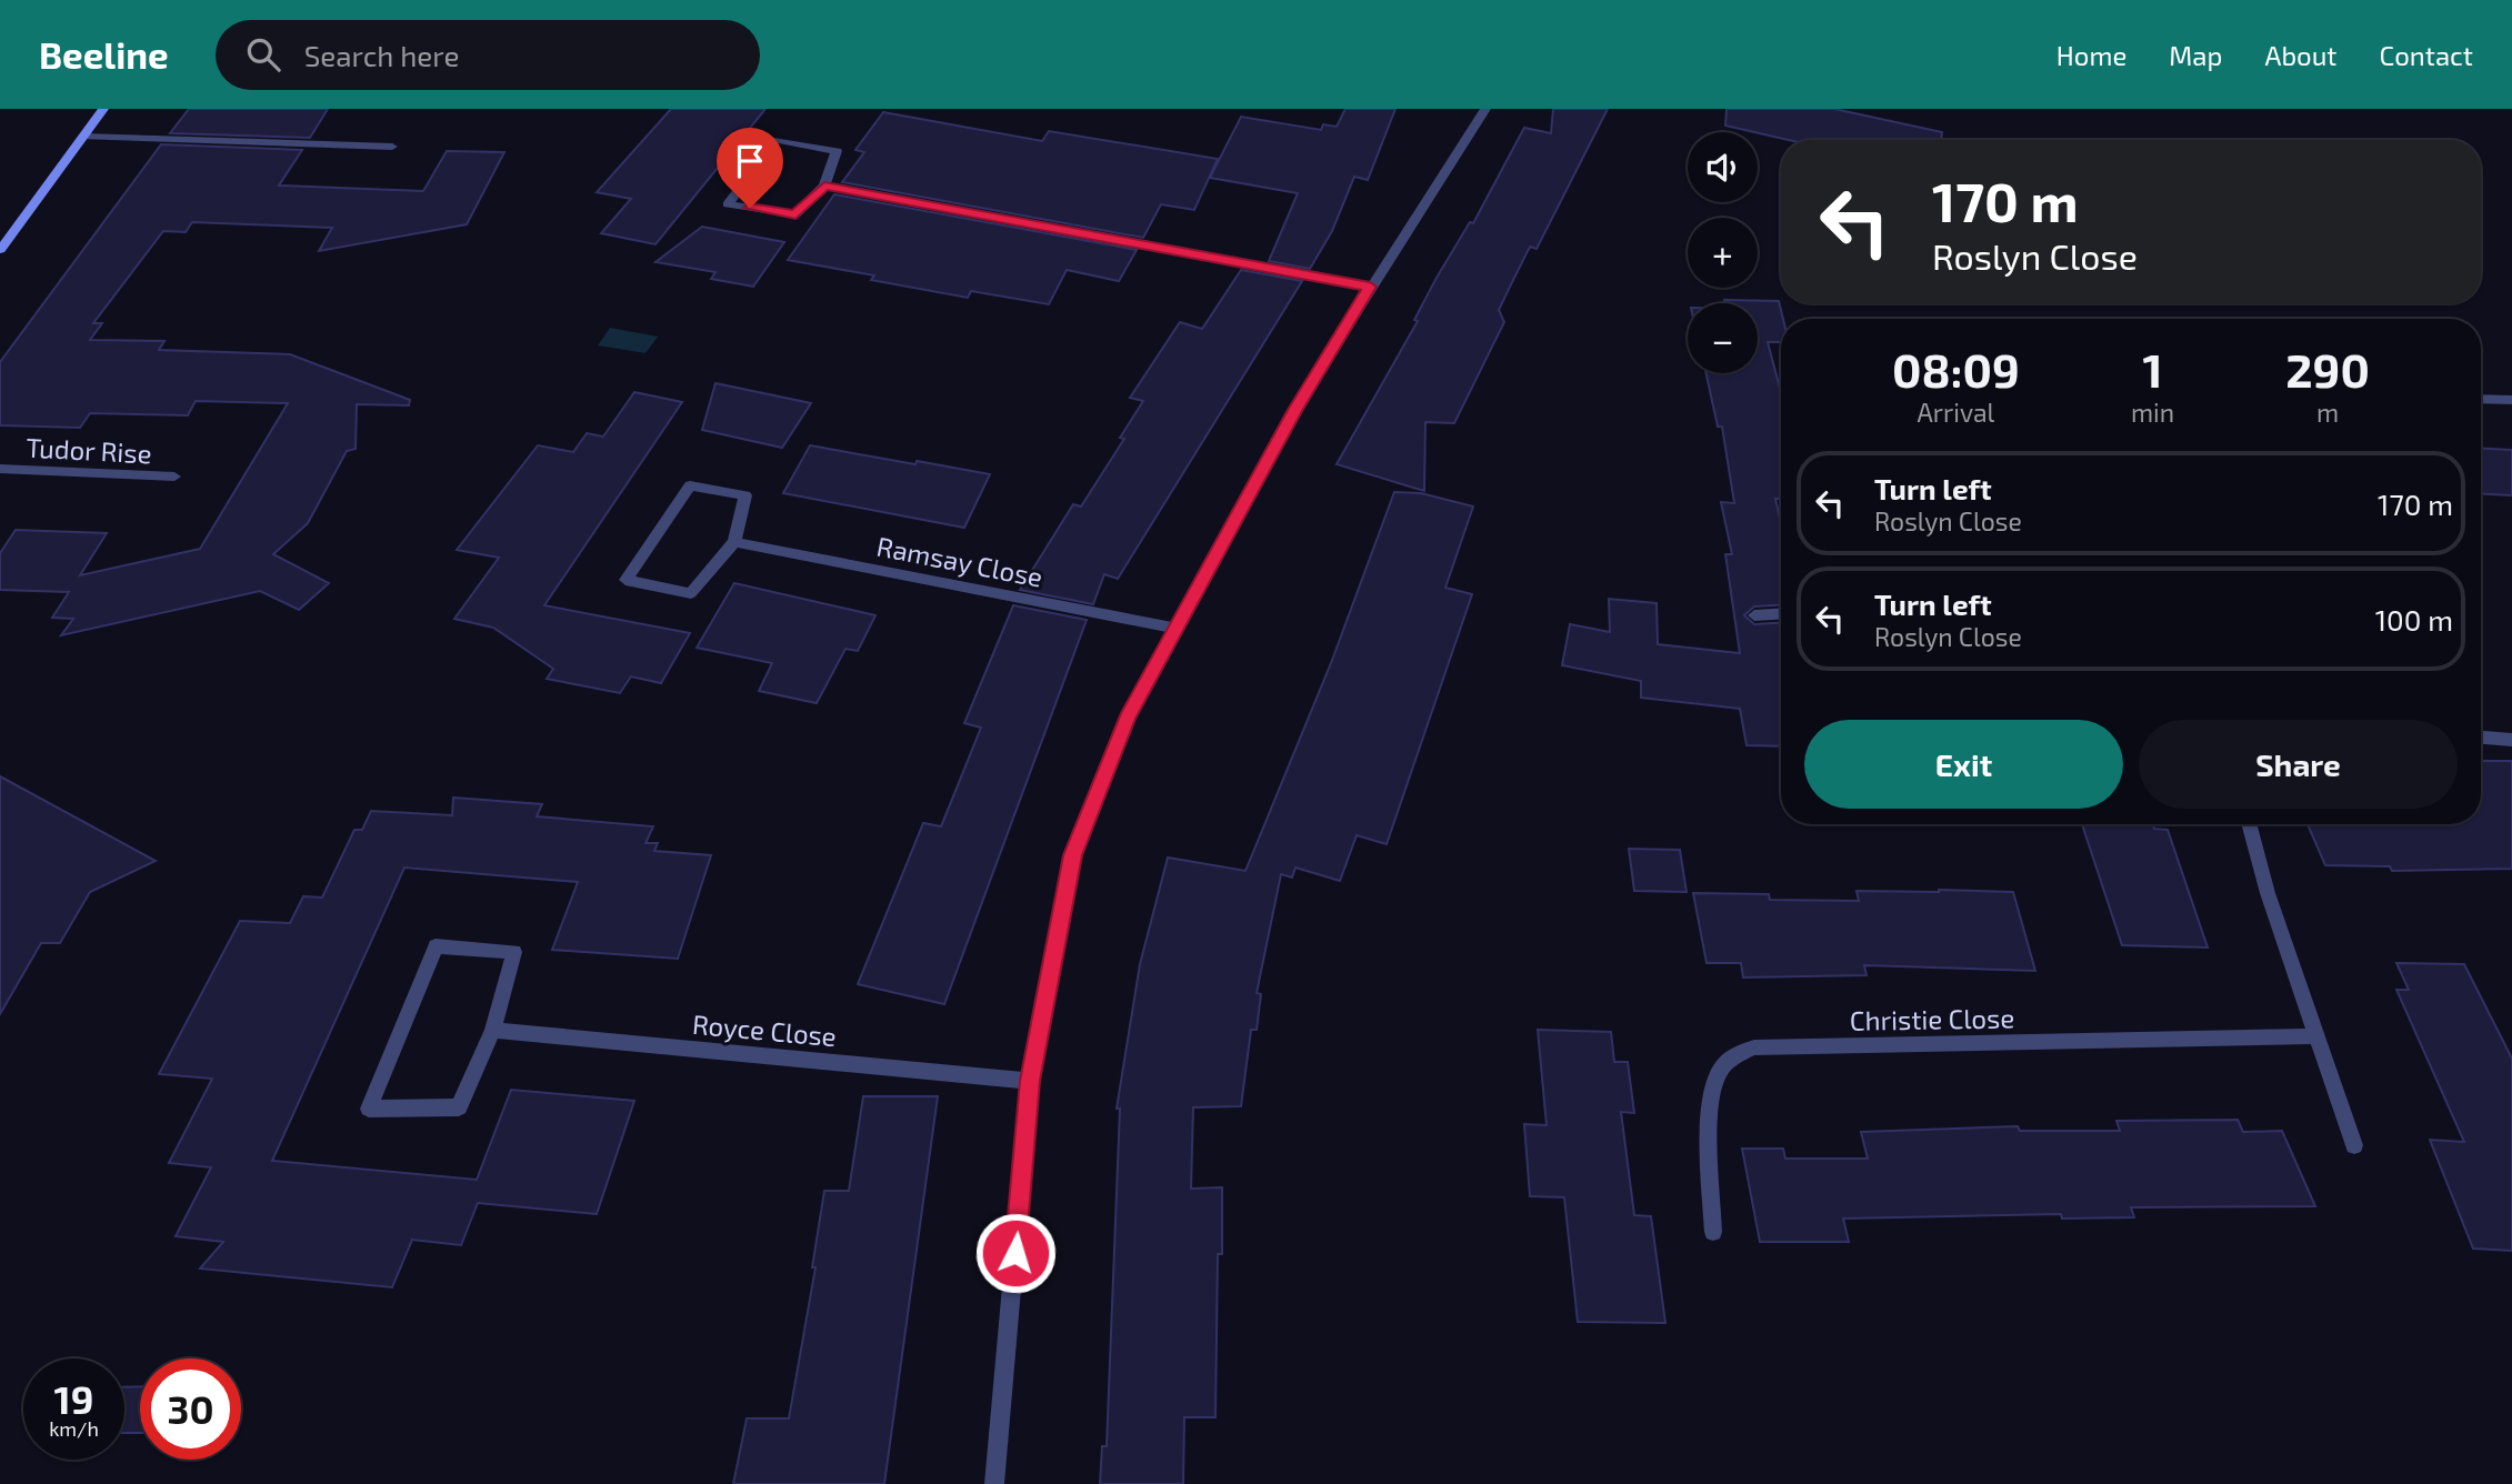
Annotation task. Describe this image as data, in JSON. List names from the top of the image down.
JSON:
{
  "streets": {
    "street": [
      "Tudor Rise",
      "Ramsay Close",
      "Christie Close",
      "Royce Close"
    ]
  },
  "page": {
    "header": "Beeline",
    "search": "Search here",
    "nav": [
      "Home",
      "Map",
      "About",
      "Contact"
    ],
    "map_buttons": ["+", "−"],
    "turn": ["170 m", "Roslyn Close"],
    "eta": [
      "08:09",
      "Arrival",
      "1",
      "min",
      "290",
      "m"
    ],
    "list": [
      {
        "name": "Turn left",
        "note": "Roslyn Close",
        "value": "170 m"
      },
      {
        "name": "Turn left",
        "note": "Roslyn Close",
        "value": "100 m"
      }
    ],
    "buttons": ["Exit", "Share"],
    "speed": "19 km/h",
    "limit": "30"
  }
}
